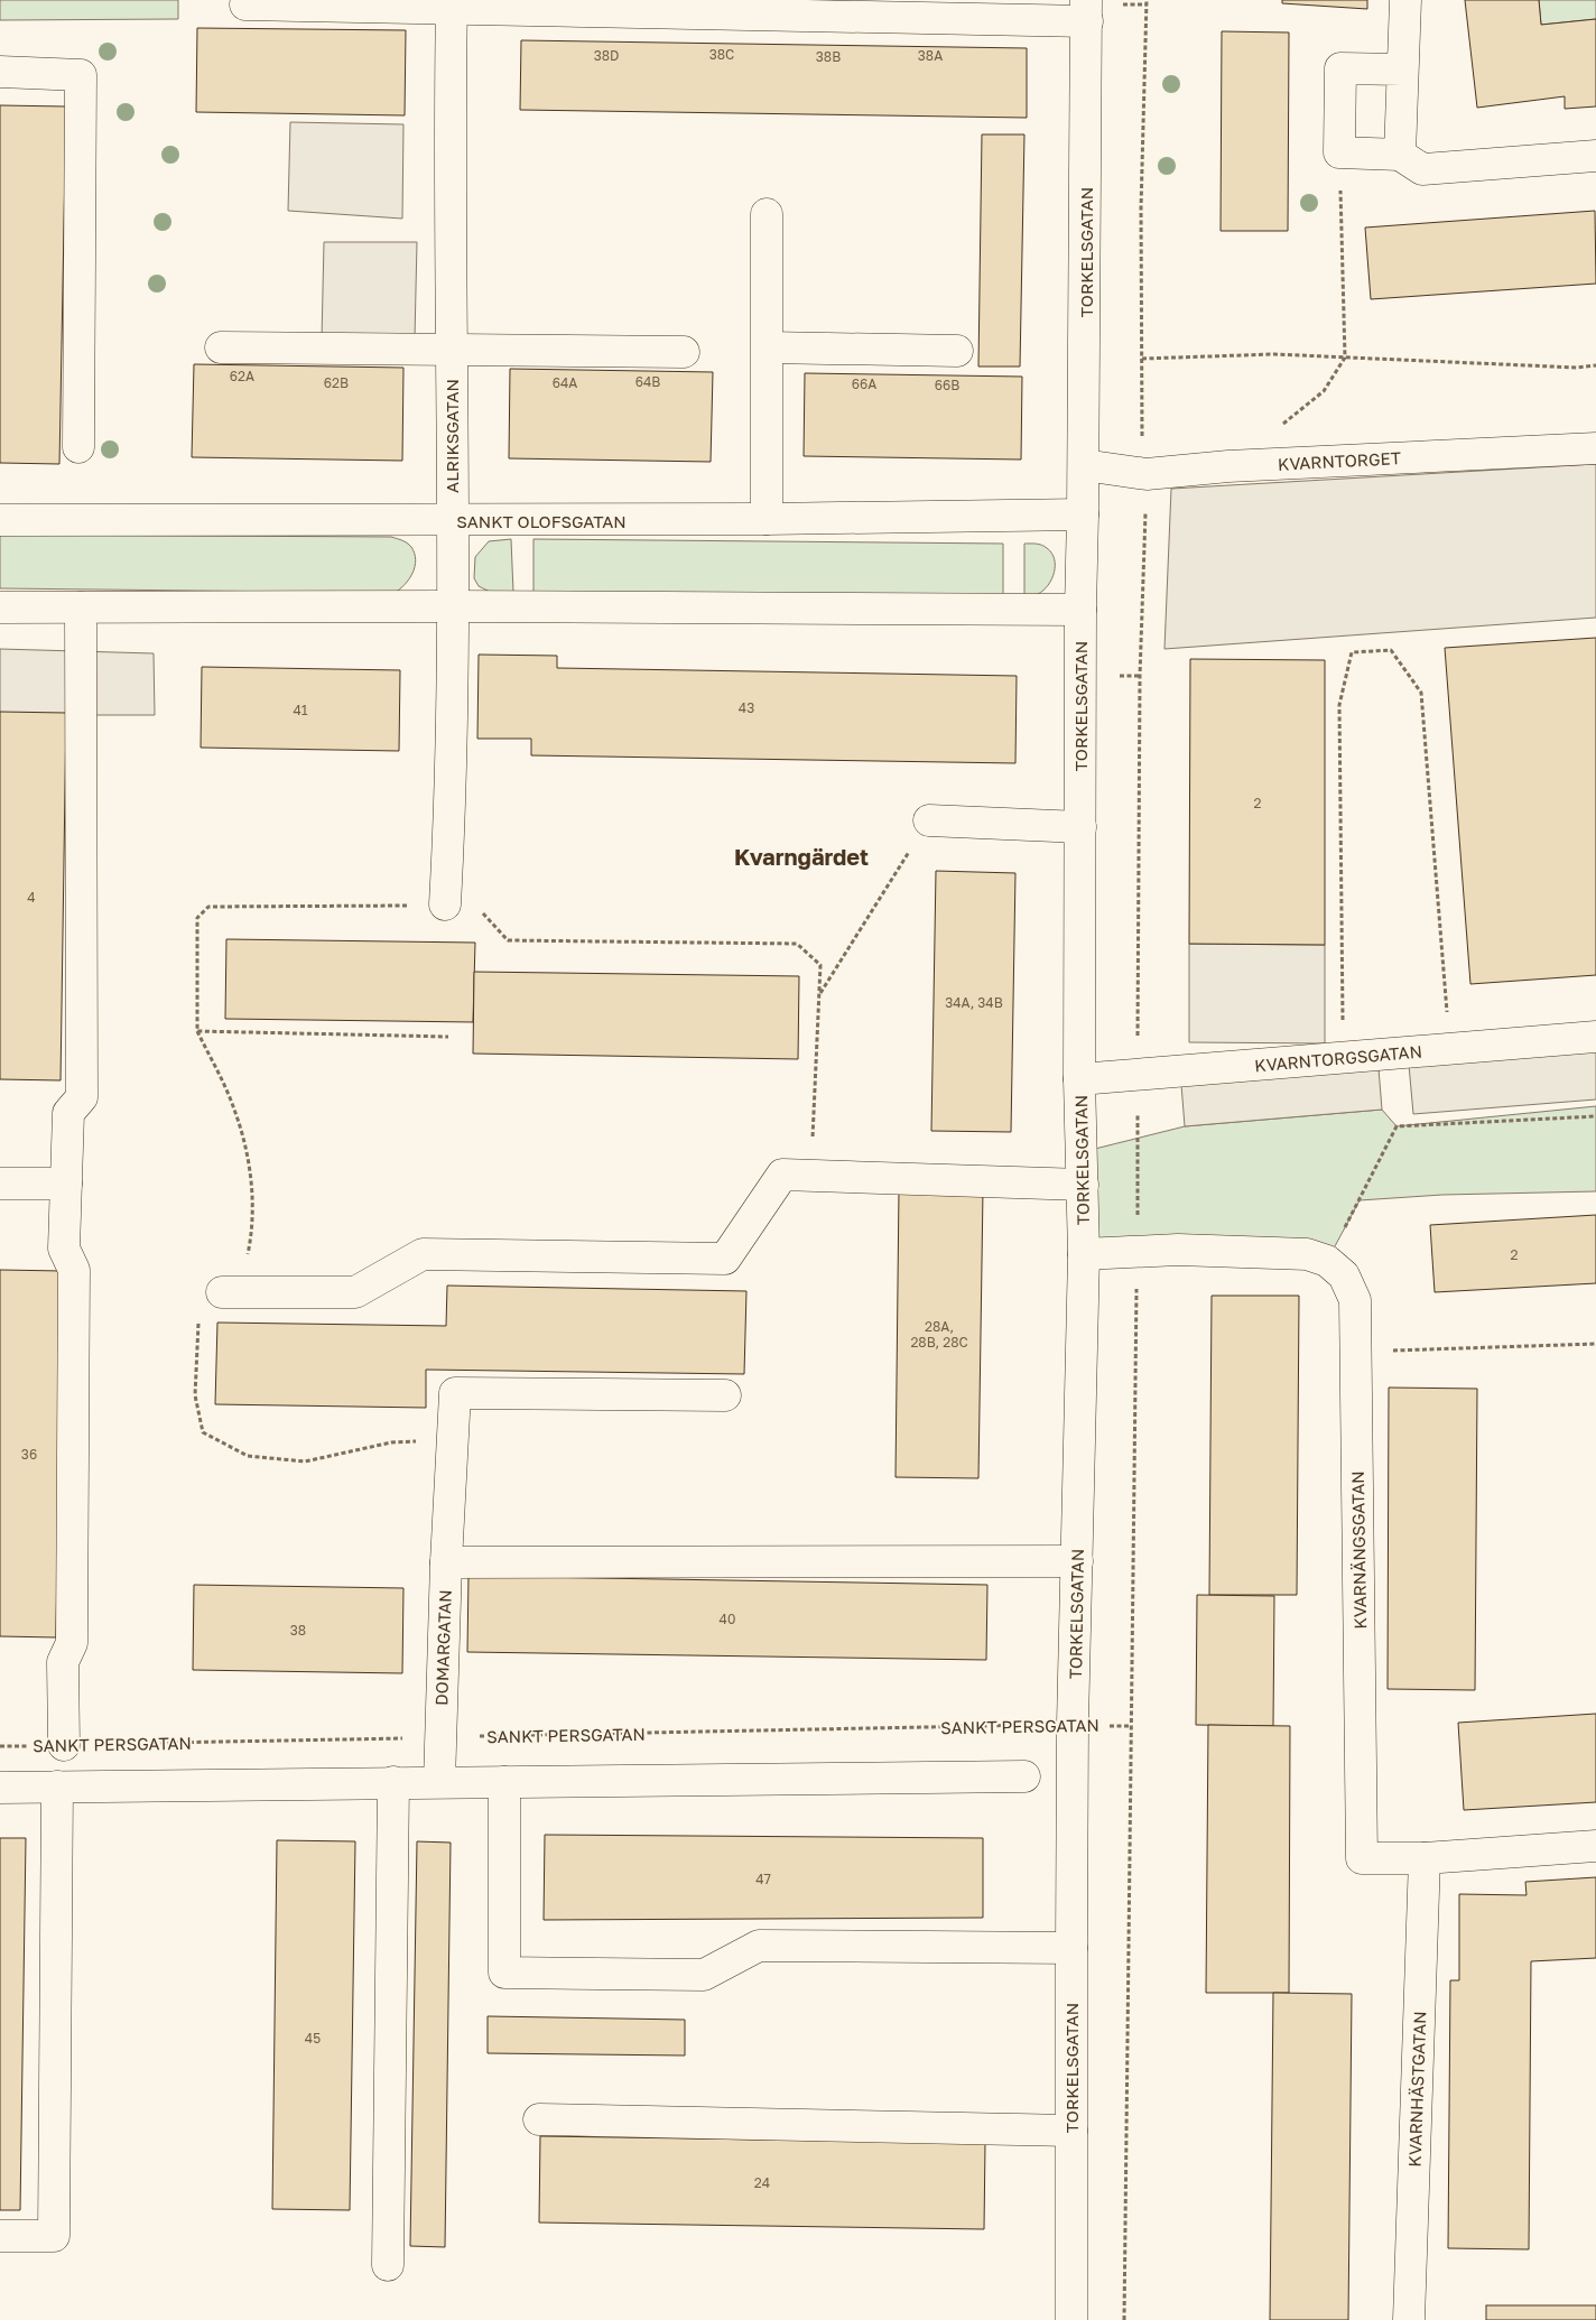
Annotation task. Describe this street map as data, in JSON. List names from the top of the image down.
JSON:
{
  "streets": {
    "street": [
      "TORKELSGATAN",
      "ALRIKSGATAN",
      "KVARNTORGET",
      "SANKT OLOFSGATAN",
      "KVARNTORGSGATAN",
      "KVARNÄNGSGATAN",
      "DOMARGATAN",
      "KVARNHÄSTGATAN"
    ],
    "path": ["SANKT PERSGATAN"]
  },
  "crossings": [
    ["TORKELSGATAN", "KVARNTORGET"],
    ["TORKELSGATAN", "SANKT OLOFSGATAN"],
    ["TORKELSGATAN", "KVARNTORGSGATAN"],
    ["TORKELSGATAN", "SANKT PERSGATAN"],
    ["ALRIKSGATAN", "SANKT OLOFSGATAN"],
    ["KVARNÄNGSGATAN", "KVARNHÄSTGATAN"],
    ["DOMARGATAN", "SANKT PERSGATAN"]
  ],
  "districts": ["Kvarngärdet"],
  "house_numbers": [
    "38C",
    "38D",
    "38A",
    "38B",
    "62A",
    "64B",
    "62B",
    "64A",
    "66A",
    "66B",
    "43",
    "41",
    "2",
    "4",
    "34A, 34B",
    "2",
    "28A, 28B, 28C",
    "36",
    "40",
    "38",
    "47",
    "45",
    "24"
  ]
}
